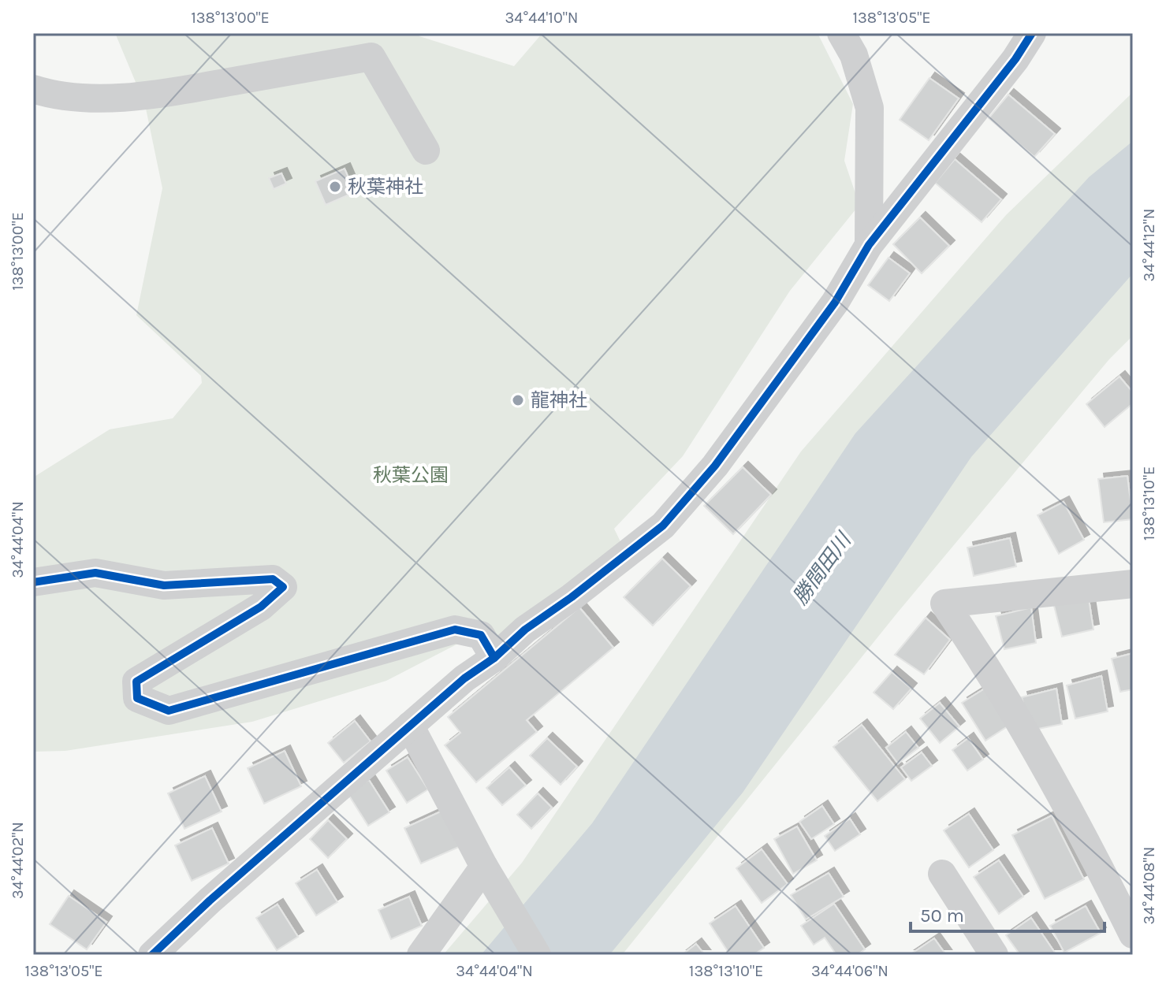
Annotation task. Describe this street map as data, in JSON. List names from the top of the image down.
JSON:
{
  "water": ["勝間田川"],
  "parks": ["秋葉公園"],
  "places": ["秋葉神社", "龍神社"],
  "scale_bar": "50 m",
  "coordinates": [
    "138°13'00\"E",
    "34°44'10\"N",
    "138°13'05\"E",
    "34°44'12\"N",
    "138°13'10\"E",
    "34°44'04\"N",
    "34°44'02\"N",
    "34°44'08\"N",
    "34°44'06\"N"
  ]
}
